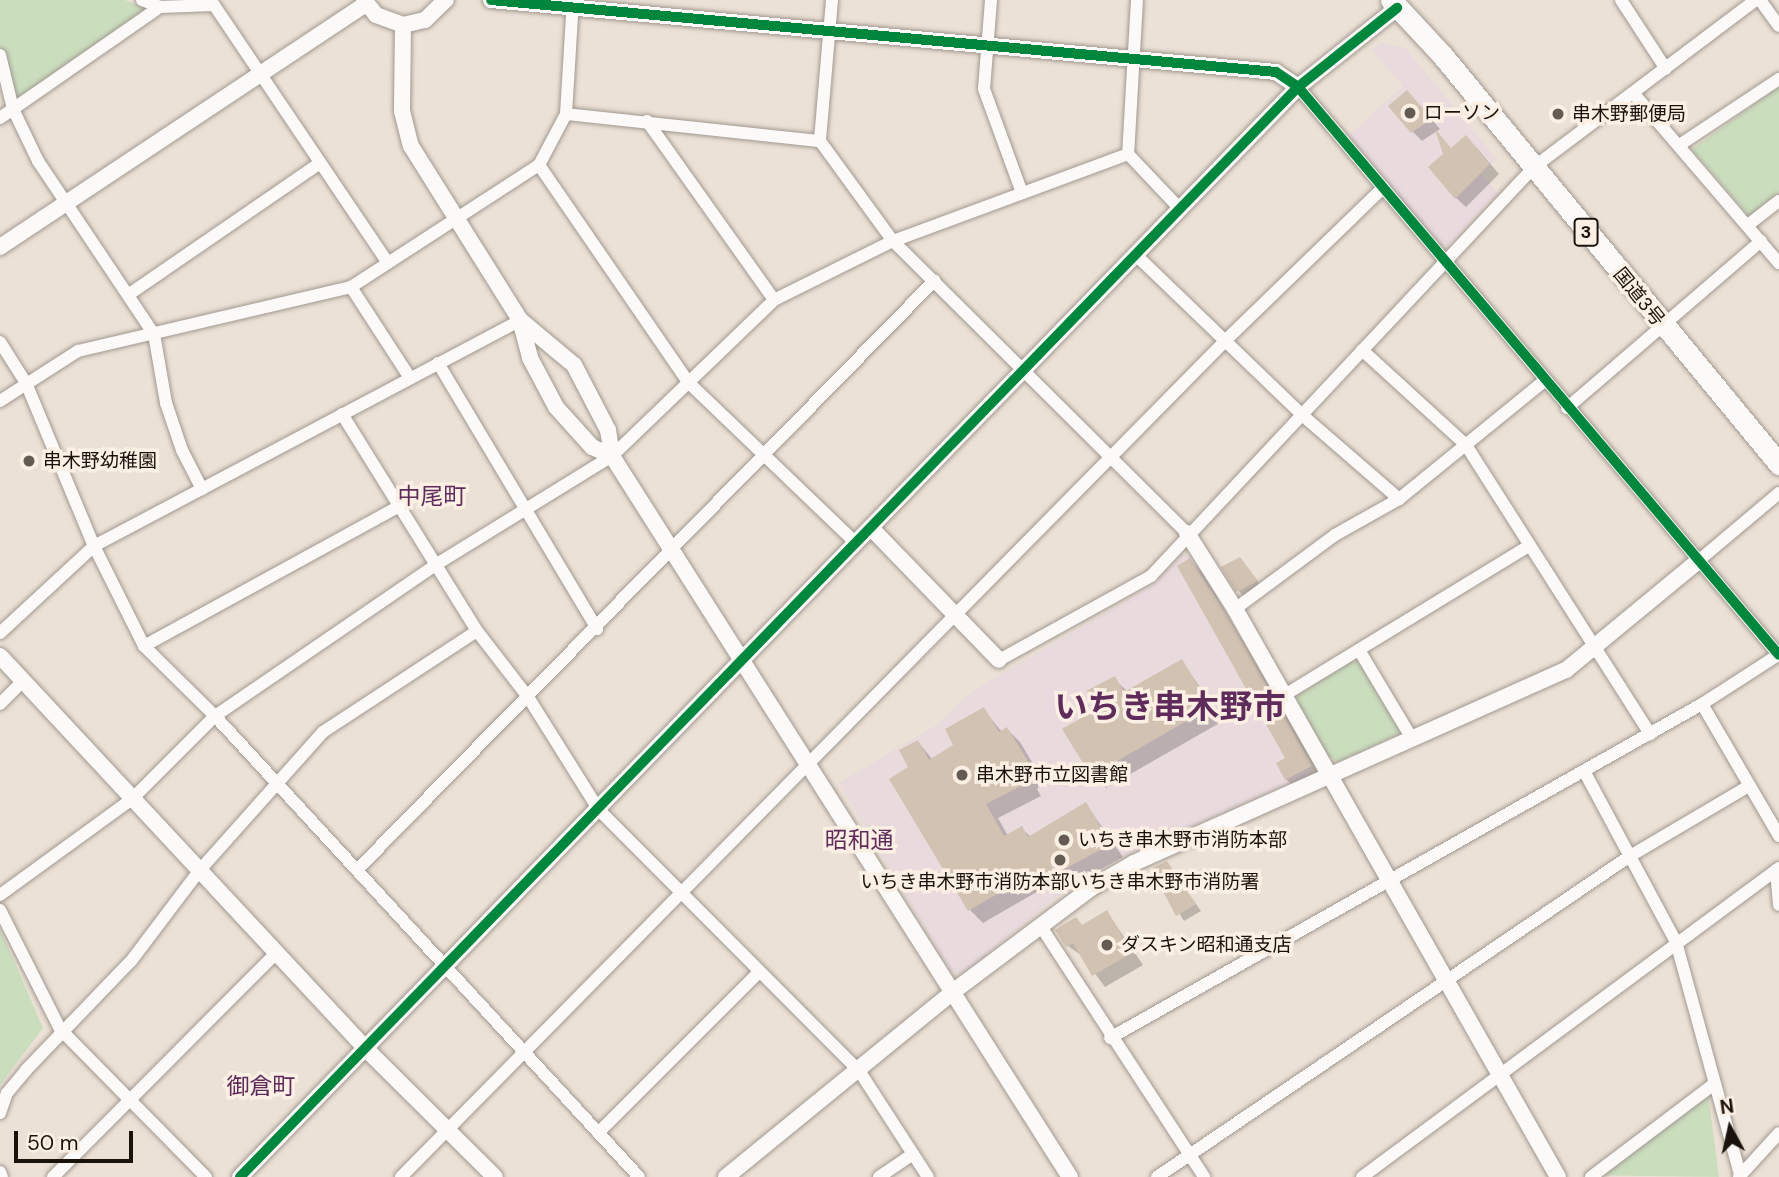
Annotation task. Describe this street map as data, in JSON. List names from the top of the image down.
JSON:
{
  "streets": {
    "highway": ["3", "国道3号"]
  },
  "districts": [
    "中尾町",
    "いちき串木野市",
    "昭和通",
    "御倉町"
  ],
  "places": [
    "ローソン",
    "串木野郵便局",
    "串木野幼稚園",
    "串木野市立図書館",
    "いちき串木野市消防本部",
    "いちき串木野市消防本部いちき串木野市消防署",
    "ダスキン昭和通支店"
  ],
  "scale_bar": "50 m",
  "north": "top"
}
